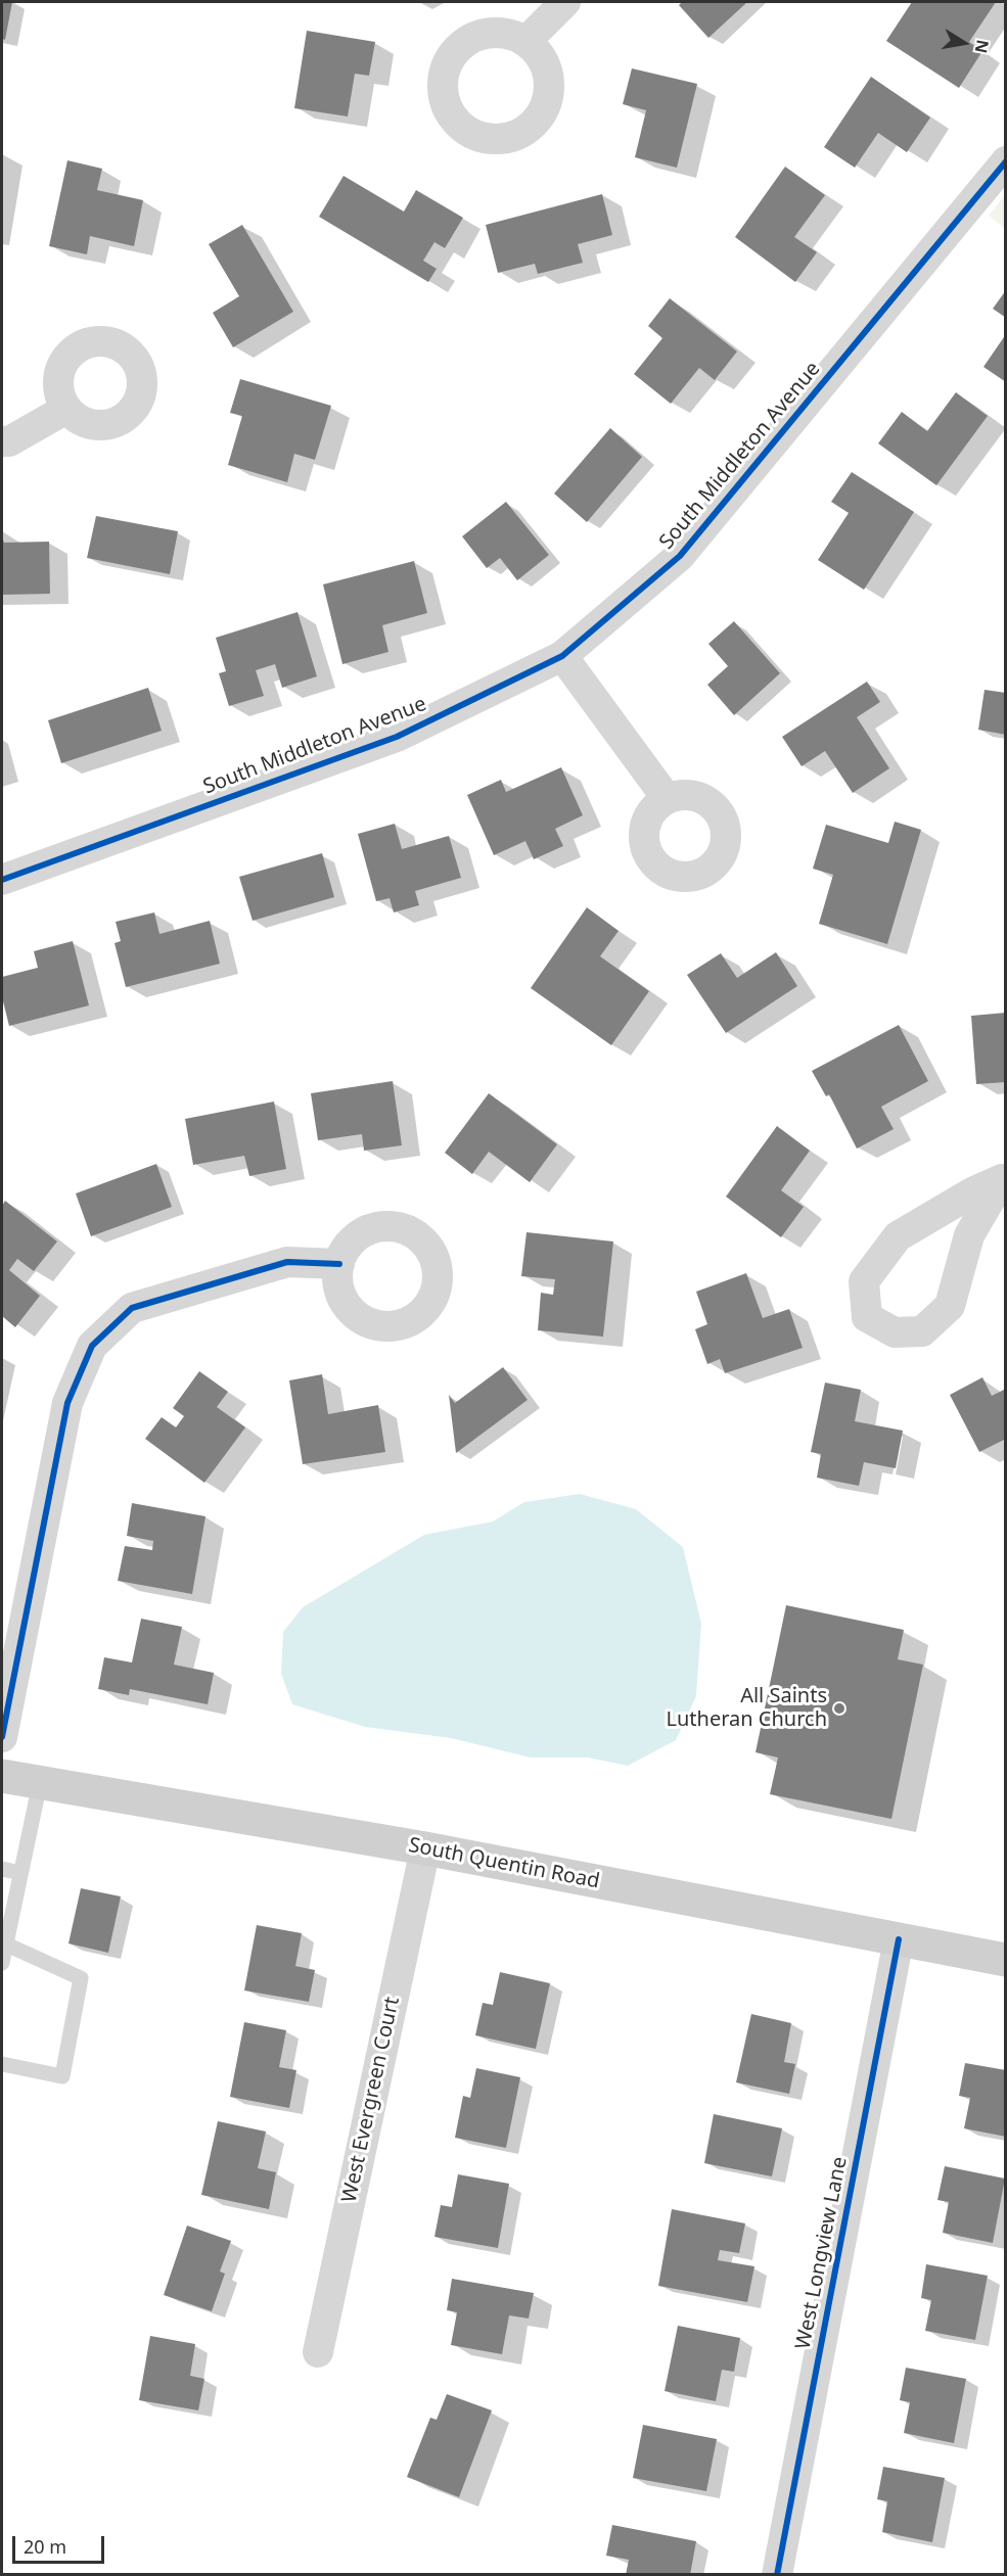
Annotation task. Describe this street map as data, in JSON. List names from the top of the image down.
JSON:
{
  "streets": {
    "main road": ["South Quentin Road"],
    "street": ["South Middleton Avenue", "West Evergreen Court", "West Longview Lane"]
  },
  "crossings": [
    ["South Quentin Road", "West Evergreen Court"],
    ["South Quentin Road", "West Longview Lane"]
  ],
  "places": ["All Saints Lutheran Church"],
  "scale_bar": "20 m",
  "north": "right"
}
